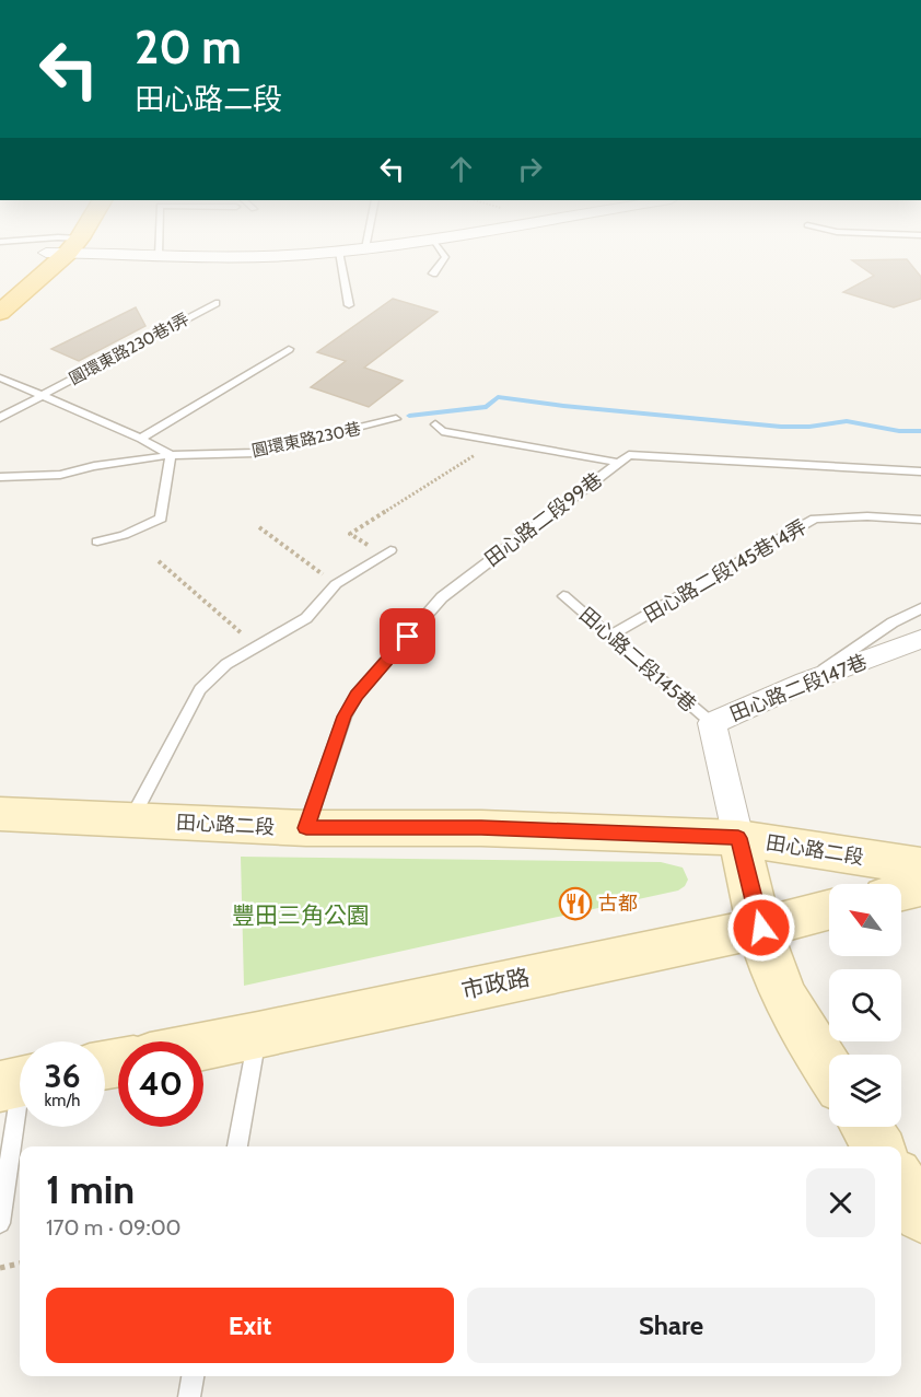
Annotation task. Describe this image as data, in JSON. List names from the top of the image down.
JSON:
{
  "streets": {
    "street": ["田心路二段147巷", "田心路二段", "市政路"],
    "lane": [
      "圓環東路230巷1弄",
      "圓環東路230巷",
      "田心路二段99巷",
      "田心路二段145巷14弄",
      "田心路二段145巷"
    ]
  },
  "crossings": [
    ["田心路二段99巷", "田心路二段"],
    ["田心路二段145巷14弄", "田心路二段145巷"],
    ["田心路二段145巷", "田心路二段147巷"],
    ["田心路二段147巷", "田心路二段"]
  ],
  "parks": ["豐田三角公園"],
  "places": {
    "restaurant": ["古都"]
  },
  "north": "top left",
  "page": {
    "turn": ["20 m", "田心路二段"],
    "speed": "36 km/h",
    "limit": "40",
    "heading": ["1 min", "170 m · 09:00"],
    "buttons": ["Exit", "Share"]
  }
}
